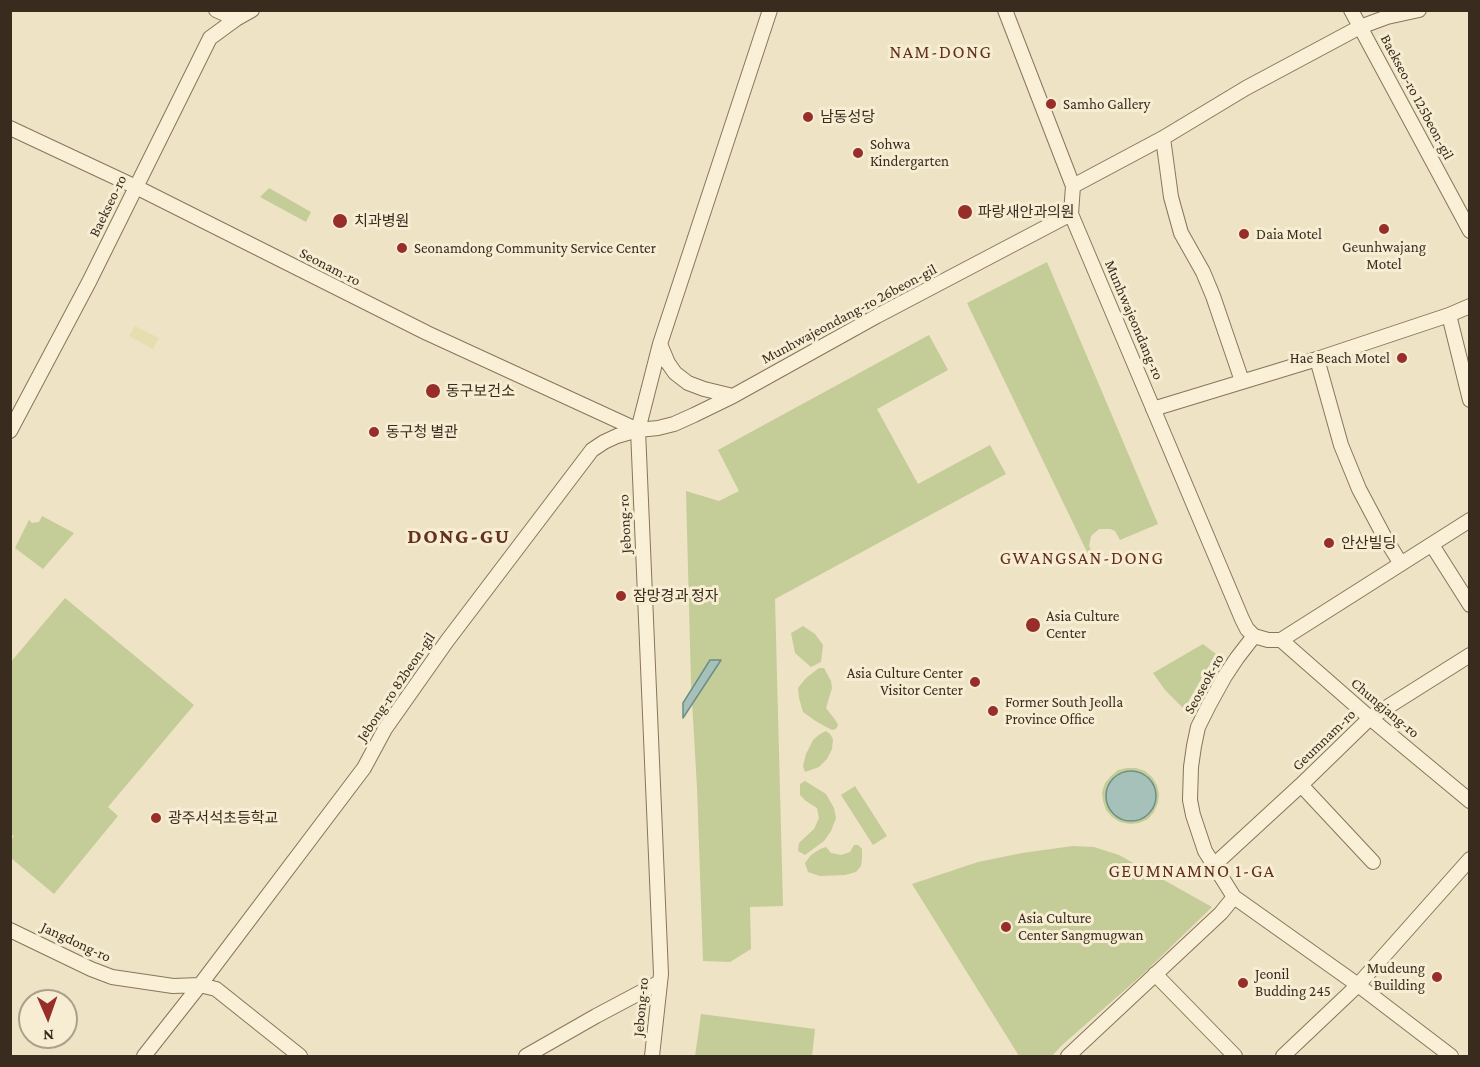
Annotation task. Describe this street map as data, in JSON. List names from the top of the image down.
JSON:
{
  "streets": {
    "street": [
      "Baekseo-ro 125beon-gil",
      "Baekseo-ro",
      "Seonam-ro",
      "Munhwajeondang-ro 26beon-gil",
      "Munhwajeondang-ro",
      "Jebong-ro",
      "Seoseok-ro",
      "Jebong-ro 82beon-gil",
      "Chungjang-ro",
      "Geumnam-ro",
      "Jangdong-ro"
    ]
  },
  "crossings": [
    ["Baekseo-ro", "Seonam-ro"],
    ["Seonam-ro", "Munhwajeondang-ro 26beon-gil"],
    ["Seonam-ro", "Jebong-ro"],
    ["Seonam-ro", "Jebong-ro 82beon-gil"],
    ["Munhwajeondang-ro 26beon-gil", "Munhwajeondang-ro"],
    ["Munhwajeondang-ro 26beon-gil", "Jebong-ro"],
    ["Munhwajeondang-ro 26beon-gil", "Jebong-ro 82beon-gil"],
    ["Munhwajeondang-ro", "Seoseok-ro"],
    ["Jebong-ro", "Jebong-ro 82beon-gil"],
    ["Seoseok-ro", "Geumnam-ro"],
    ["Jebong-ro 82beon-gil", "Jangdong-ro"],
    ["Chungjang-ro", "Geumnam-ro"]
  ],
  "districts": [
    "NAM-DONG",
    "DONG-GU",
    "GWANGSAN-DONG",
    "GEUMNAMNO 1-GA"
  ],
  "places": [
    "Samho Gallery",
    "남동성당",
    "Sohwa Kindergarten",
    "파랑새안과의원",
    "치과병원",
    "Geunhwajang Motel",
    "Daia Motel",
    "Seonamdong Community Service Center",
    "Hae Beach Motel",
    "동구보건소",
    "동구청 별관",
    "안산빌딩",
    "잠망경과 정자",
    "Asia Culture Center",
    "Asia Culture Center Visitor Center",
    "Former South Jeolla Province Office",
    "광주서석초등학교",
    "Asia Culture Center Sangmugwan",
    "Mudeung Building",
    "Jeonil Budding 245"
  ],
  "north": "bottom"
}
